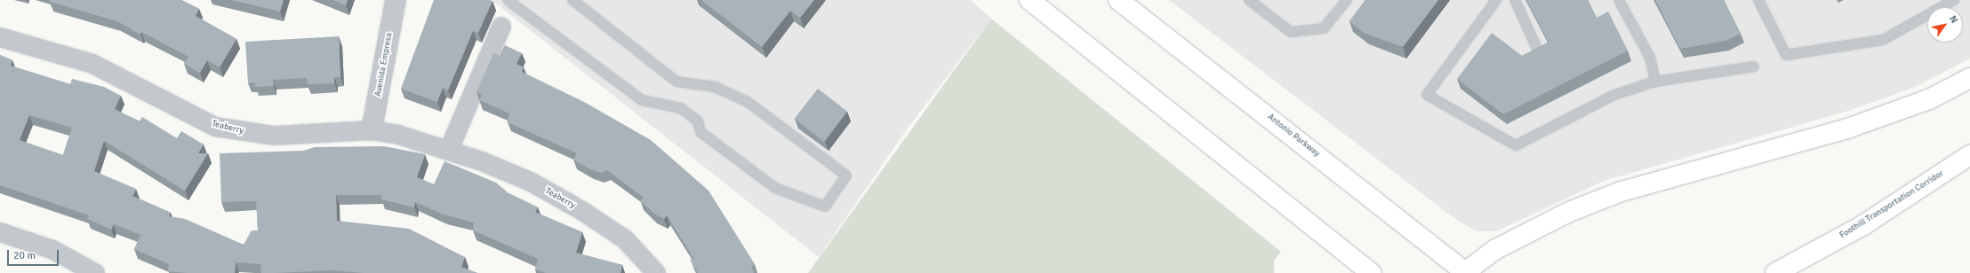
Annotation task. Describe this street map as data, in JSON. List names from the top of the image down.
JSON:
{
  "streets": {
    "main road": ["Antonio Parkway", "Foothill Transportation Corridor"],
    "street": ["Avenida Empresa", "Teaberry"]
  },
  "crossings": [
    ["Avenida Empresa", "Teaberry"]
  ],
  "scale_bar": "20 m",
  "north": "top right"
}
